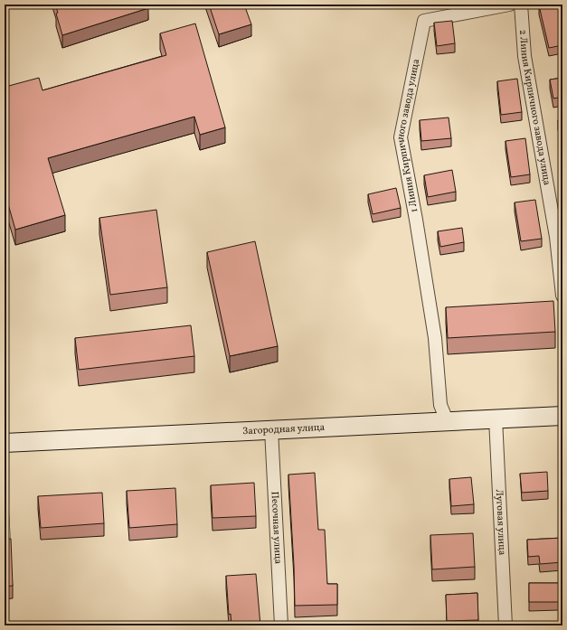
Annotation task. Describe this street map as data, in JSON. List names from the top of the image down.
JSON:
{
  "streets": {
    "street": [
      "2 Линия Кирпичного завода улица",
      "1 Линия Кирпичного завода улица",
      "Загородная улица",
      "Луговая улица",
      "Песочная улица"
    ]
  },
  "crossings": [
    ["1 Линия Кирпичного завода улица", "Загородная улица"],
    ["Загородная улица", "Луговая улица"],
    ["Загородная улица", "Песочная улица"]
  ]
}
